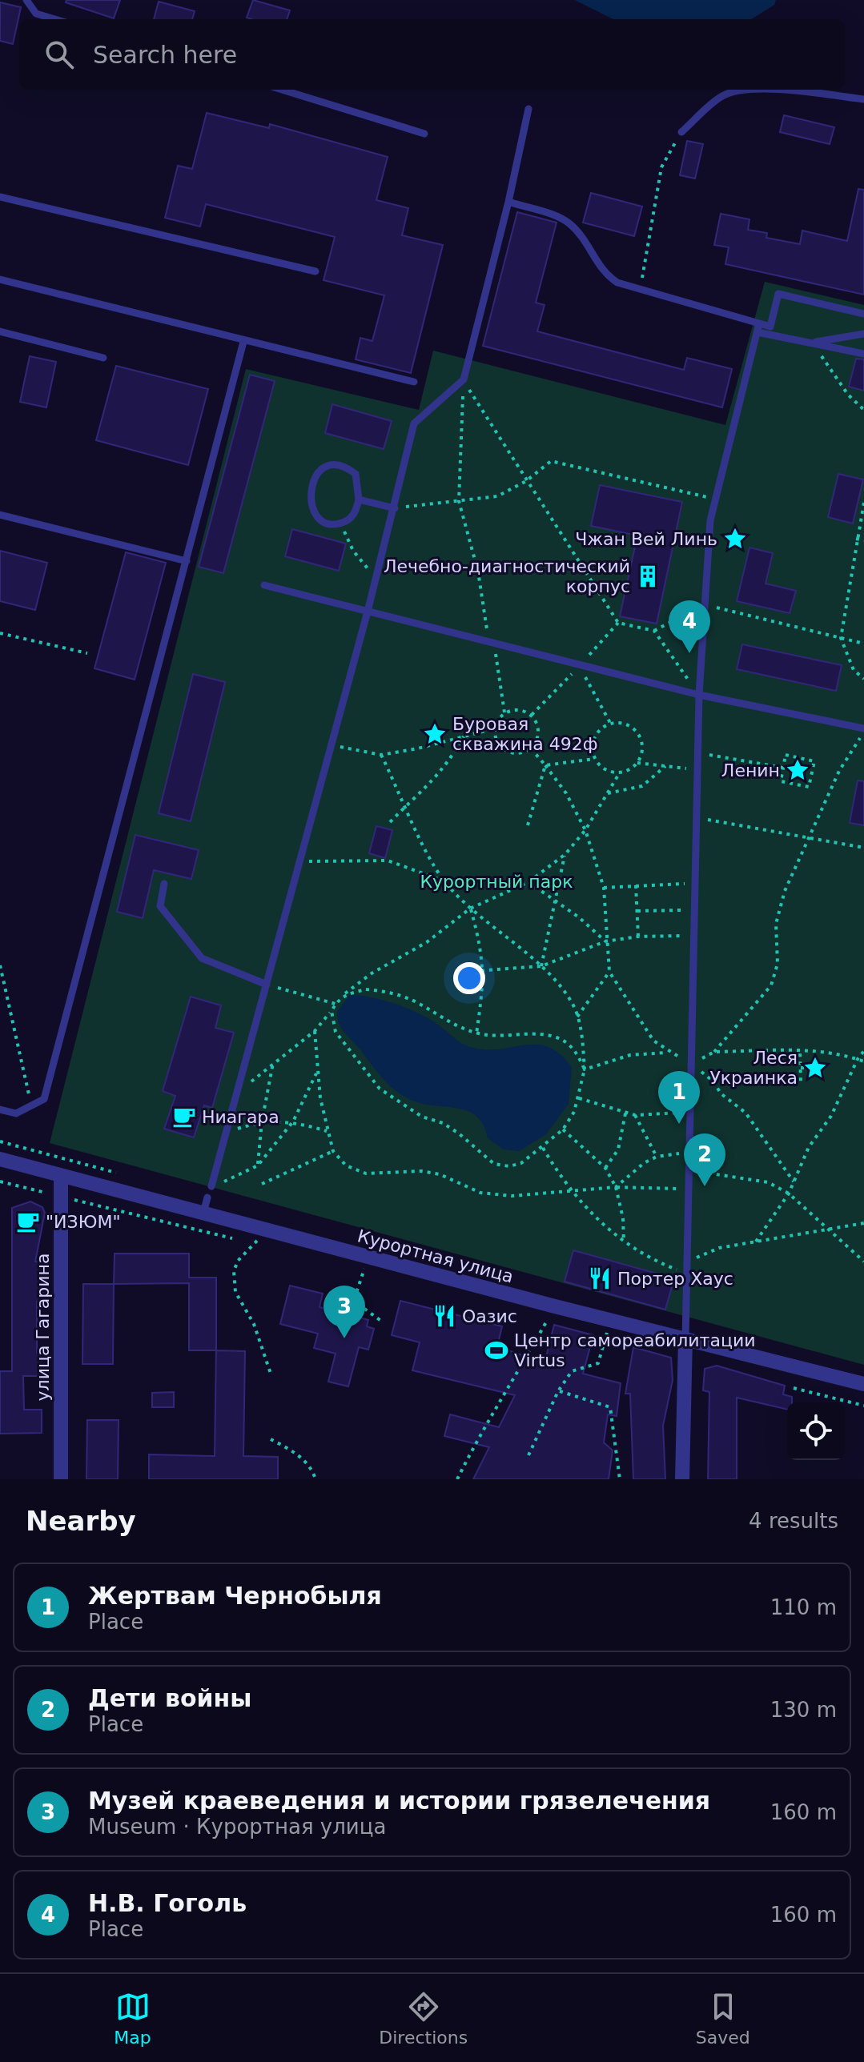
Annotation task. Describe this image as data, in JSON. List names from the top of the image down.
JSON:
{
  "streets": {
    "street": ["Курортная улица", "улица Гагарина"]
  },
  "crossings": [
    ["Курортная улица", "улица Гагарина"]
  ],
  "parks": ["Курортный парк"],
  "places": {
    "place": [
      "Чжан Вей Линь",
      "Буровая скважина 492ф",
      "Ленин",
      "Леся Украинка"
    ],
    "building": ["Лечебно-диагностический корпус"],
    "cafe": ["Ниагара", "\"ИЗЮМ\""],
    "restaurant": ["Портер Хаус", "Оазис"],
    "sports": ["Центр самореабилитации Virtus"]
  },
  "page": {
    "search": "Search here",
    "pins": [
      "4",
      "1",
      "2",
      "3"
    ],
    "heading": ["Nearby", "4 results"],
    "list": [
      {
        "mark": "1",
        "name": "Жертвам Чернобыля",
        "note": "Place",
        "value": "110 m"
      },
      {
        "mark": "2",
        "name": "Дети войны",
        "note": "Place",
        "value": "130 m"
      },
      {
        "mark": "3",
        "name": "Музей краеведения и истории грязелечения",
        "note": "Museum · Курортная улица",
        "value": "160 m"
      },
      {
        "mark": "4",
        "name": "Н.В. Гоголь",
        "note": "Place",
        "value": "160 m"
      }
    ],
    "nav": ["Map", "Directions", "Saved"]
  }
}
